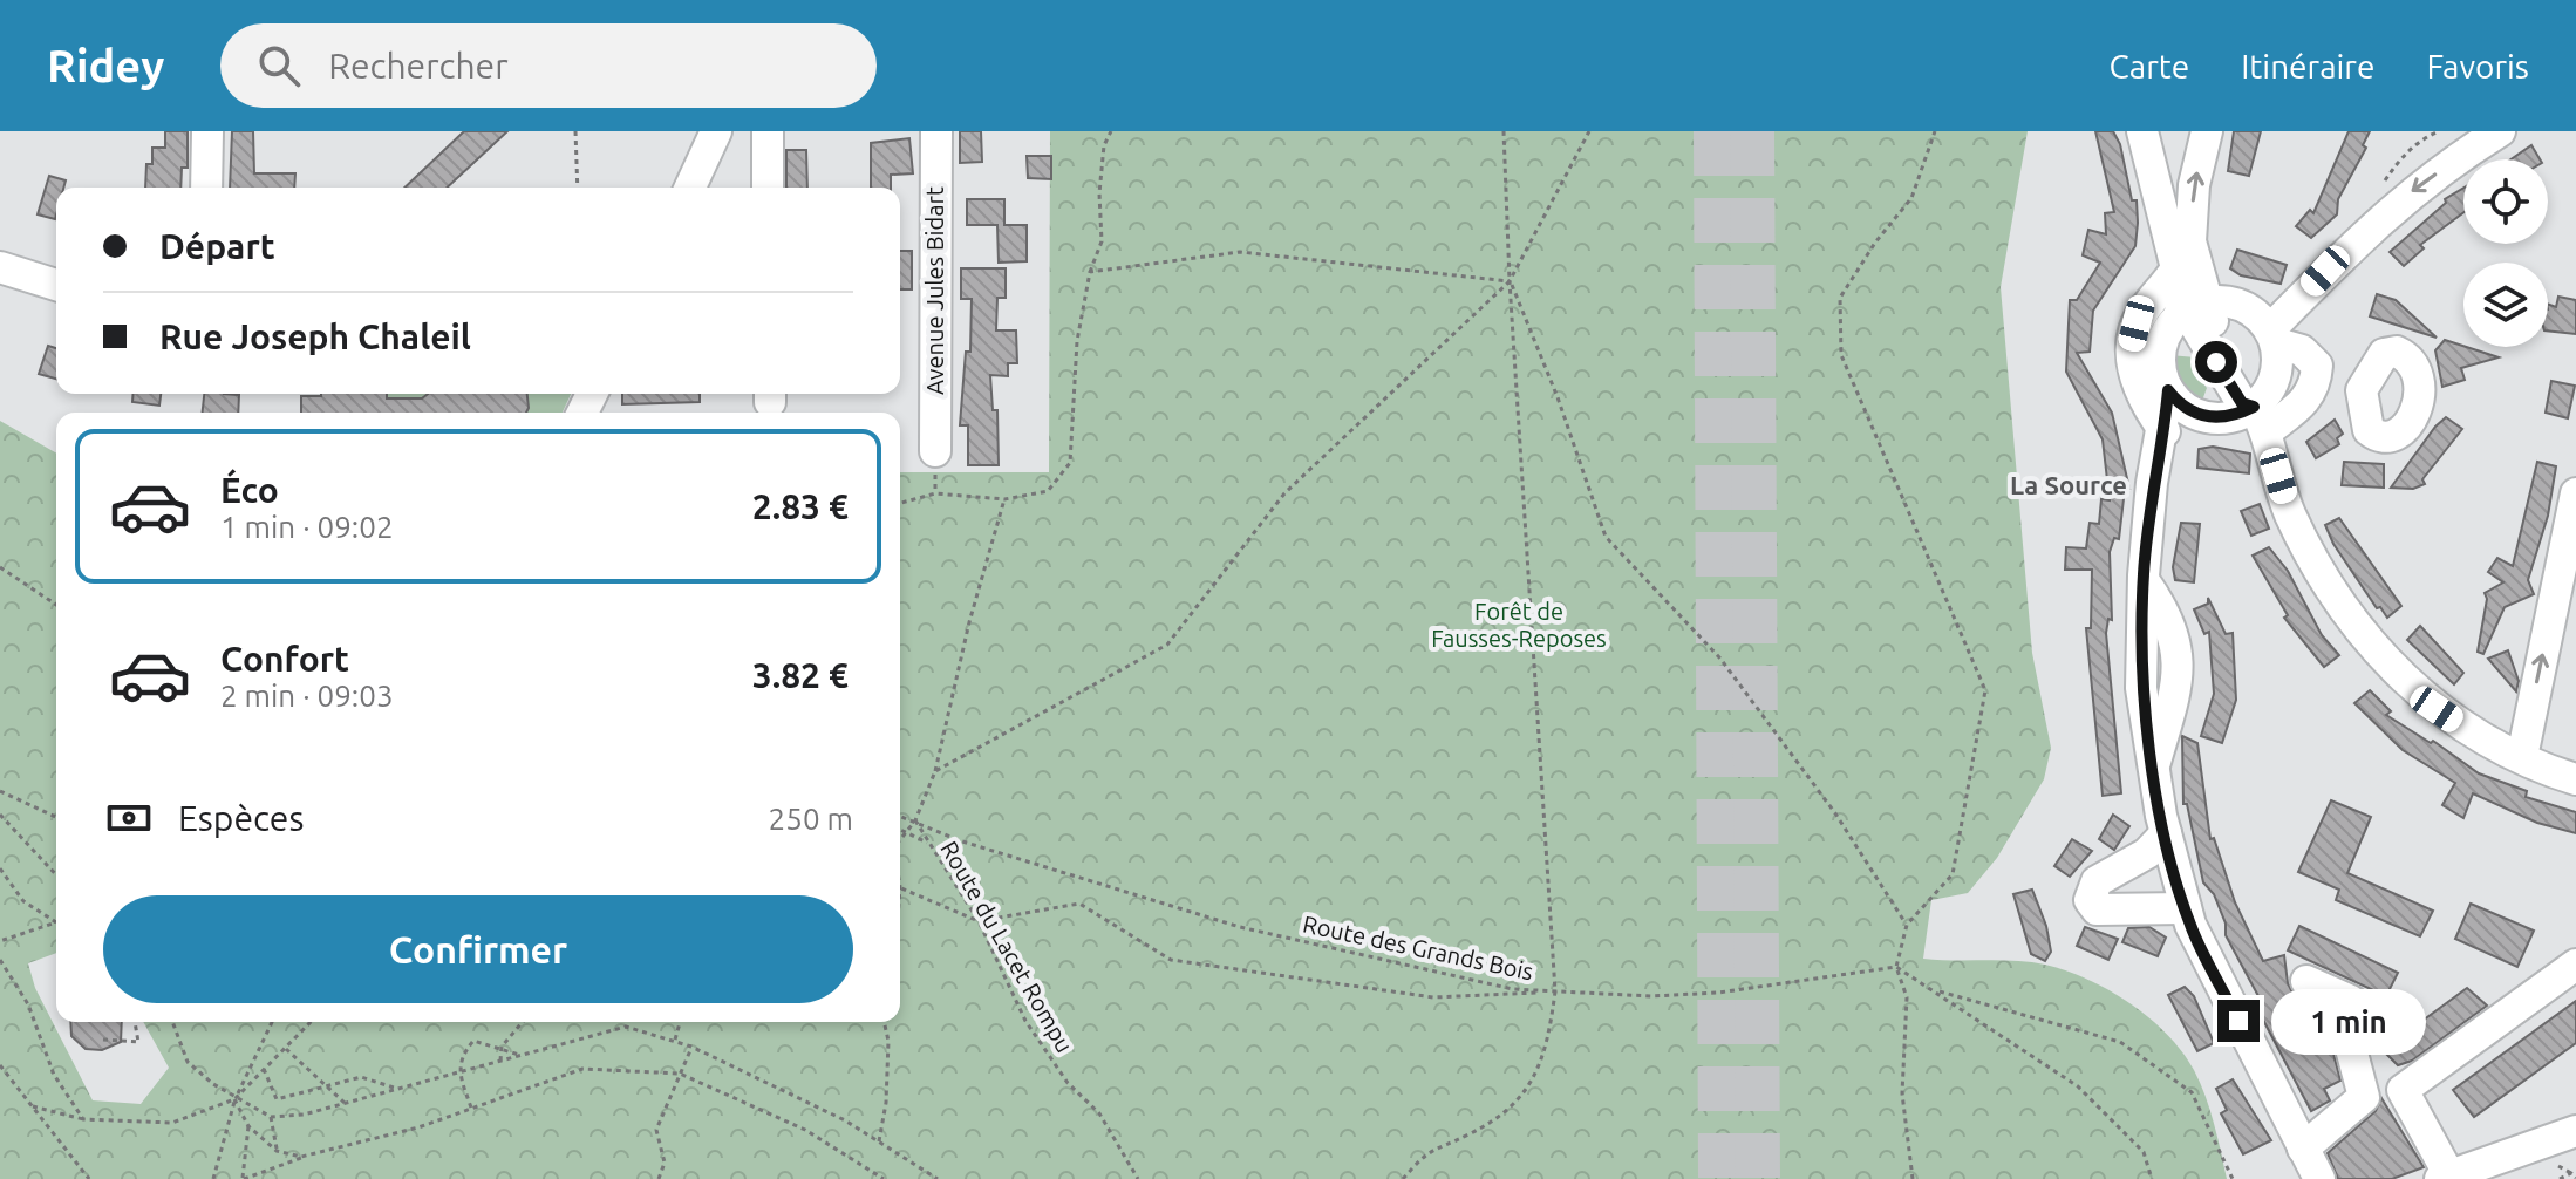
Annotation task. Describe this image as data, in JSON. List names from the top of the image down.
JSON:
{
  "streets": {
    "street": ["Avenue Jules Bidart"],
    "path": ["Route du Lacet Rompu", "Route des Grands Bois"]
  },
  "crossings": [
    ["Route du Lacet Rompu", "Route des Grands Bois"]
  ],
  "districts": ["La Source"],
  "parks": ["Forêt de Fausses-Reposes"],
  "page": {
    "header": "Ridey",
    "search": "Rechercher",
    "nav": ["Carte", "Itinéraire", "Favoris"],
    "banner": ["Départ", "Rue Joseph Chaleil"],
    "list": [
      {
        "name": "Éco",
        "note": "1 min · 09:02",
        "value": "2.83 €"
      },
      {
        "name": "Confort",
        "note": "2 min · 09:03",
        "value": "3.82 €"
      }
    ],
    "pay": ["Espèces", "250 m"],
    "buttons": "Confirmer",
    "bubble": "1 min"
  }
}
